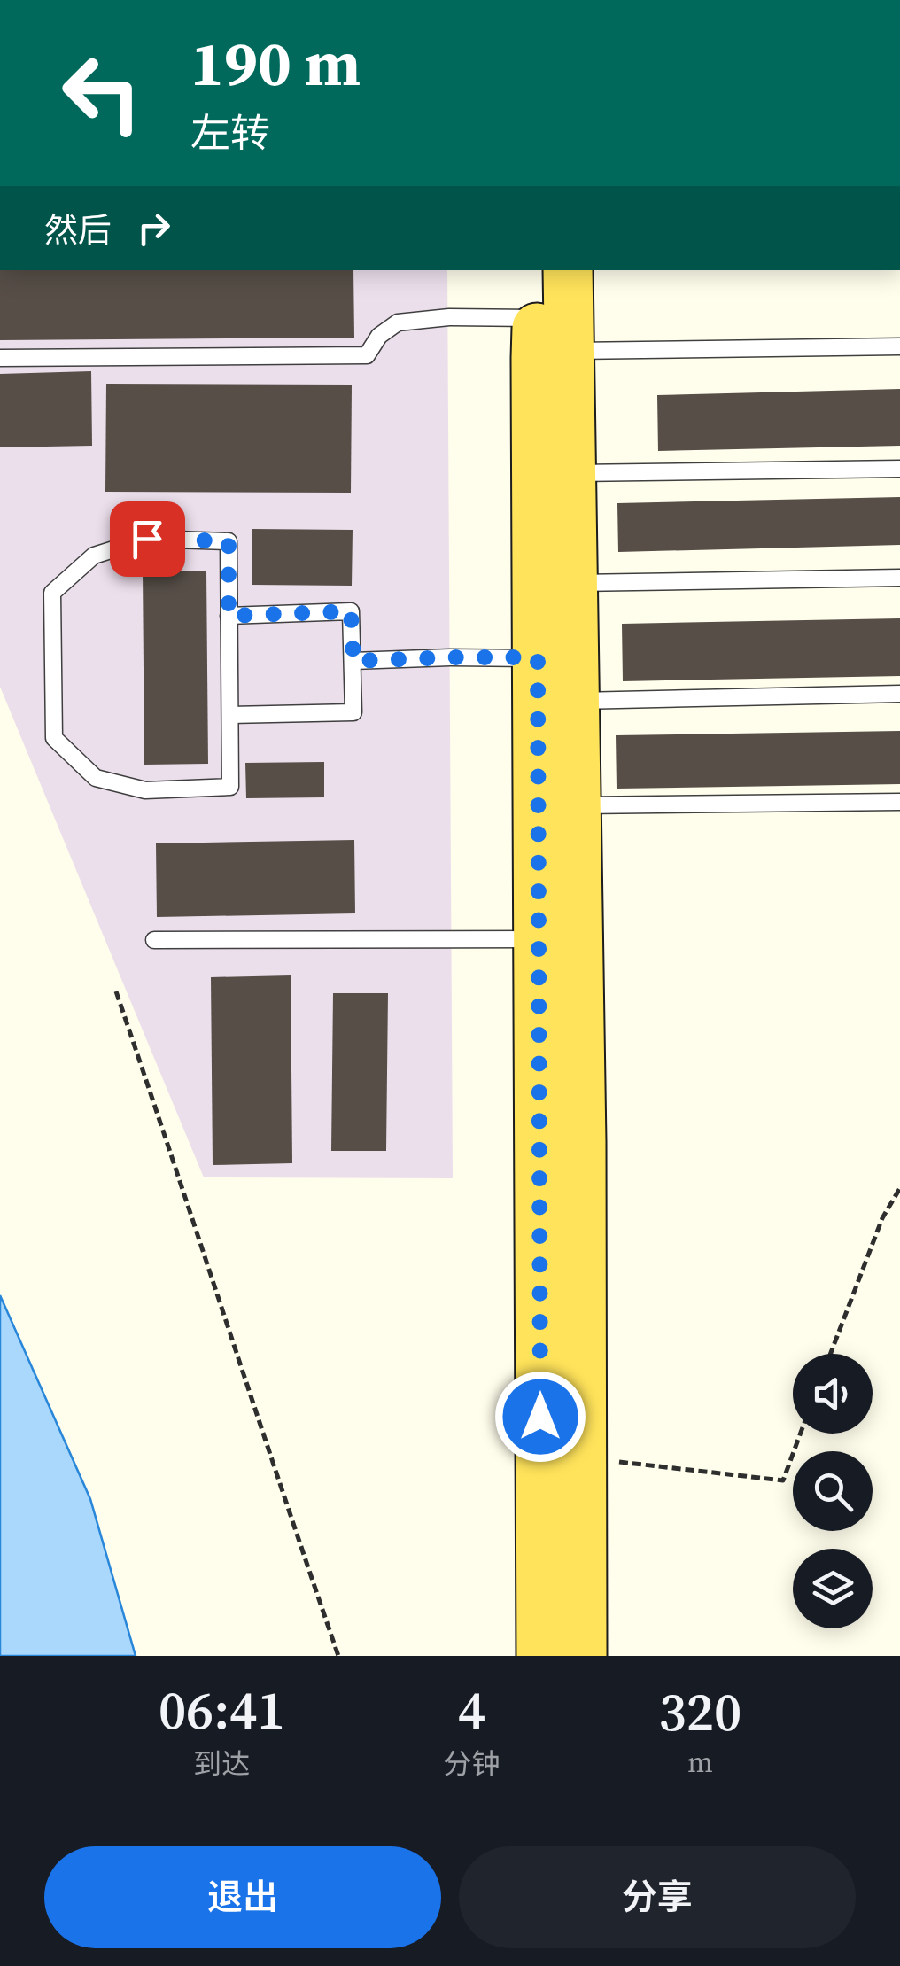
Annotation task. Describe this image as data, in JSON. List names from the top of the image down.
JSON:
{
  "page": {
    "turn": ["190 m", "左转"],
    "then": "然后",
    "eta": [
      "06:41",
      "到达",
      "4",
      "分钟",
      "320",
      "m"
    ],
    "buttons": ["退出", "分享"]
  }
}
